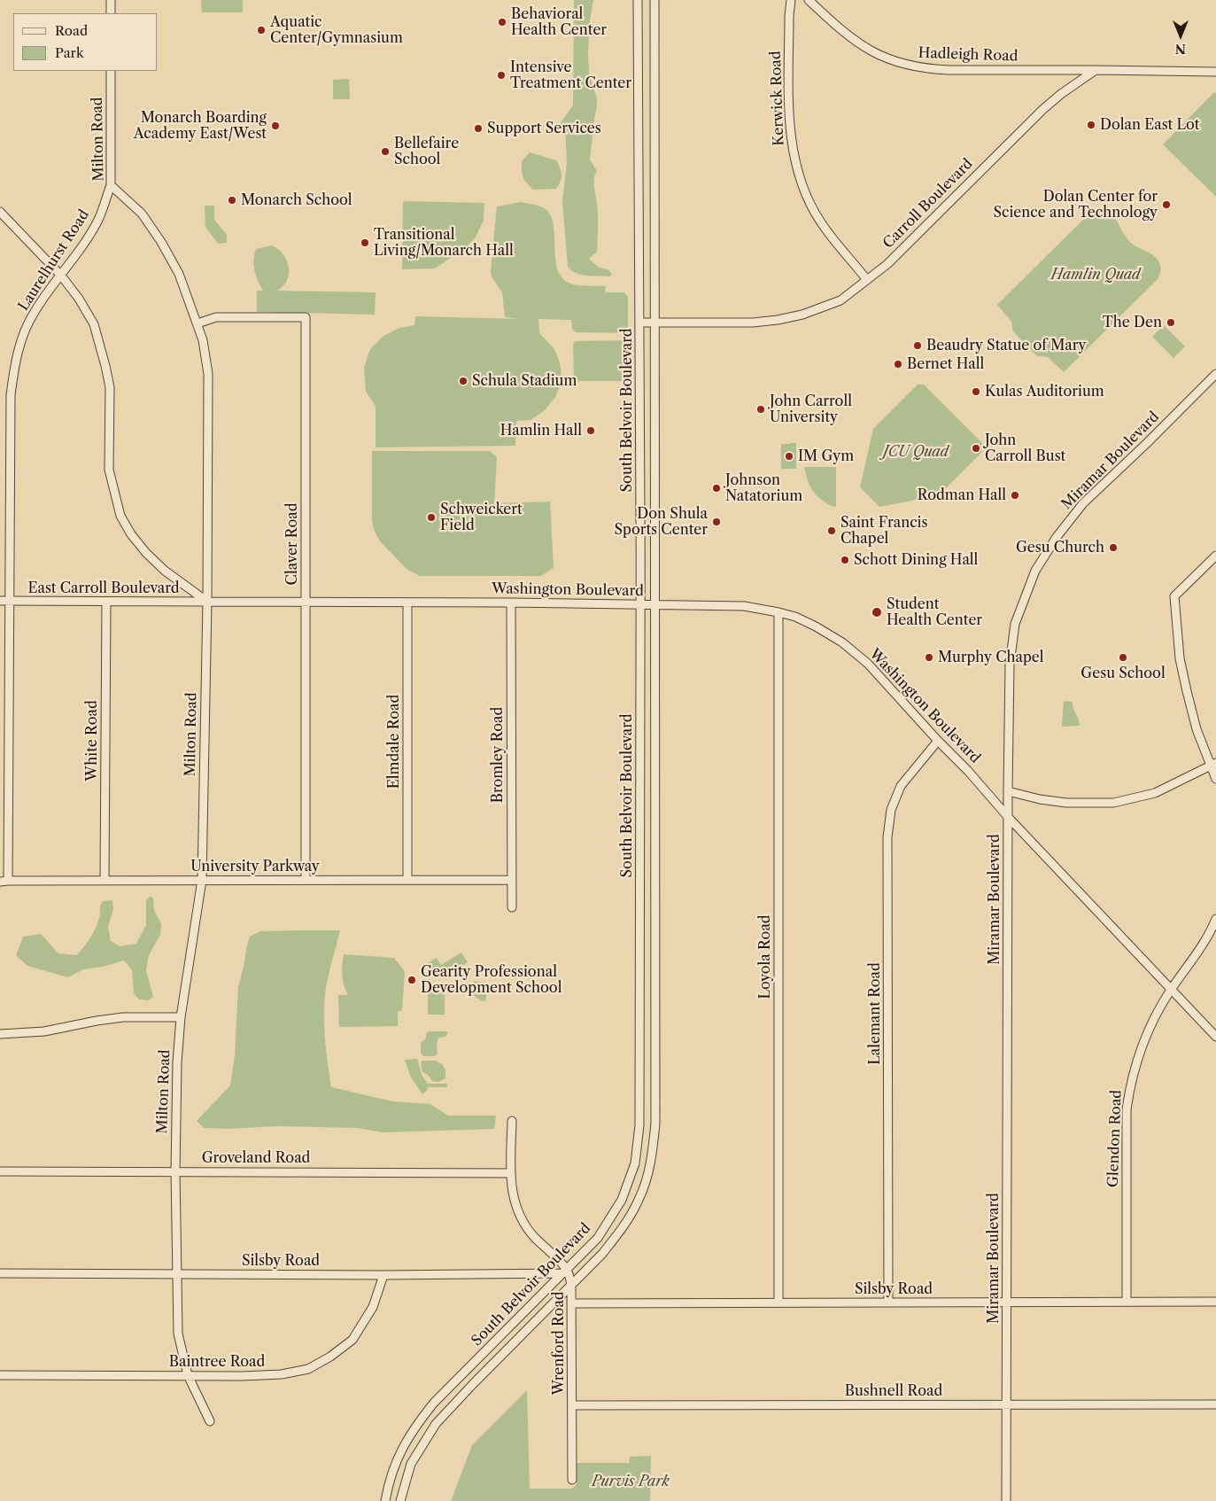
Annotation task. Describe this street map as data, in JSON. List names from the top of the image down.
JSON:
{
  "streets": {
    "street": [
      "Hadleigh Road",
      "Kerwick Road",
      "Milton Road",
      "Carroll Boulevard",
      "Laurelhurst Road",
      "South Belvoir Boulevard",
      "Miramar Boulevard",
      "Claver Road",
      "East Carroll Boulevard",
      "Washington Boulevard",
      "White Road",
      "Elmdale Road",
      "Bromley Road",
      "University Parkway",
      "Loyola Road",
      "Lalemant Road",
      "Glendon Road",
      "Groveland Road",
      "Silsby Road",
      "Wrenford Road",
      "Baintree Road",
      "Bushnell Road"
    ]
  },
  "crossings": [
    ["Hadleigh Road", "Carroll Boulevard"],
    ["Kerwick Road", "Carroll Boulevard"],
    ["Milton Road", "Laurelhurst Road"],
    ["Milton Road", "Claver Road"],
    ["Milton Road", "East Carroll Boulevard"],
    ["Milton Road", "Washington Boulevard"],
    ["Milton Road", "University Parkway"],
    ["Milton Road", "Groveland Road"],
    ["Milton Road", "Silsby Road"],
    ["Milton Road", "Baintree Road"],
    ["Carroll Boulevard", "South Belvoir Boulevard"],
    ["Laurelhurst Road", "East Carroll Boulevard"],
    ["Laurelhurst Road", "University Parkway"],
    ["South Belvoir Boulevard", "Washington Boulevard"],
    ["South Belvoir Boulevard", "Silsby Road"],
    ["South Belvoir Boulevard", "Wrenford Road"],
    ["Miramar Boulevard", "Washington Boulevard"],
    ["Miramar Boulevard", "Silsby Road"],
    ["Miramar Boulevard", "Bushnell Road"],
    ["Claver Road", "Washington Boulevard"],
    ["Claver Road", "University Parkway"],
    ["East Carroll Boulevard", "Washington Boulevard"],
    ["East Carroll Boulevard", "White Road"],
    ["Washington Boulevard", "Elmdale Road"],
    ["Washington Boulevard", "Bromley Road"],
    ["Washington Boulevard", "Loyola Road"],
    ["Washington Boulevard", "Lalemant Road"],
    ["Washington Boulevard", "Glendon Road"],
    ["White Road", "University Parkway"],
    ["Elmdale Road", "University Parkway"],
    ["Bromley Road", "University Parkway"],
    ["Loyola Road", "Silsby Road"],
    ["Lalemant Road", "Silsby Road"],
    ["Glendon Road", "Silsby Road"],
    ["Groveland Road", "Wrenford Road"],
    ["Silsby Road", "Wrenford Road"],
    ["Silsby Road", "Baintree Road"],
    ["Wrenford Road", "Bushnell Road"]
  ],
  "parks": ["Hamlin Quad", "JCU Quad", "Purvis Park"],
  "places": [
    "Behavioral Health Center",
    "Aquatic Center/Gymnasium",
    "Intensive Treatment Center",
    "Dolan East Lot",
    "Monarch Boarding Academy East/West",
    "Support Services",
    "Bellefaire School",
    "Monarch School",
    "Dolan Center for Science and Technology",
    "Transitional Living/Monarch Hall",
    "The Den",
    "Beaudry Statue of Mary",
    "Bernet Hall",
    "Schula Stadium",
    "Kulas Auditorium",
    "John Carroll University",
    "Hamlin Hall",
    "John Carroll Bust",
    "IM Gym",
    "Johnson Natatorium",
    "Rodman Hall",
    "Schweickert Field",
    "Don Shula Sports Center",
    "Saint Francis Chapel",
    "Gesu Church",
    "Schott Dining Hall",
    "Student Health Center",
    "Murphy Chapel",
    "Gesu School",
    "Gearity Professional Development School"
  ],
  "legend": ["Road", "Park"],
  "north": "bottom"
}
